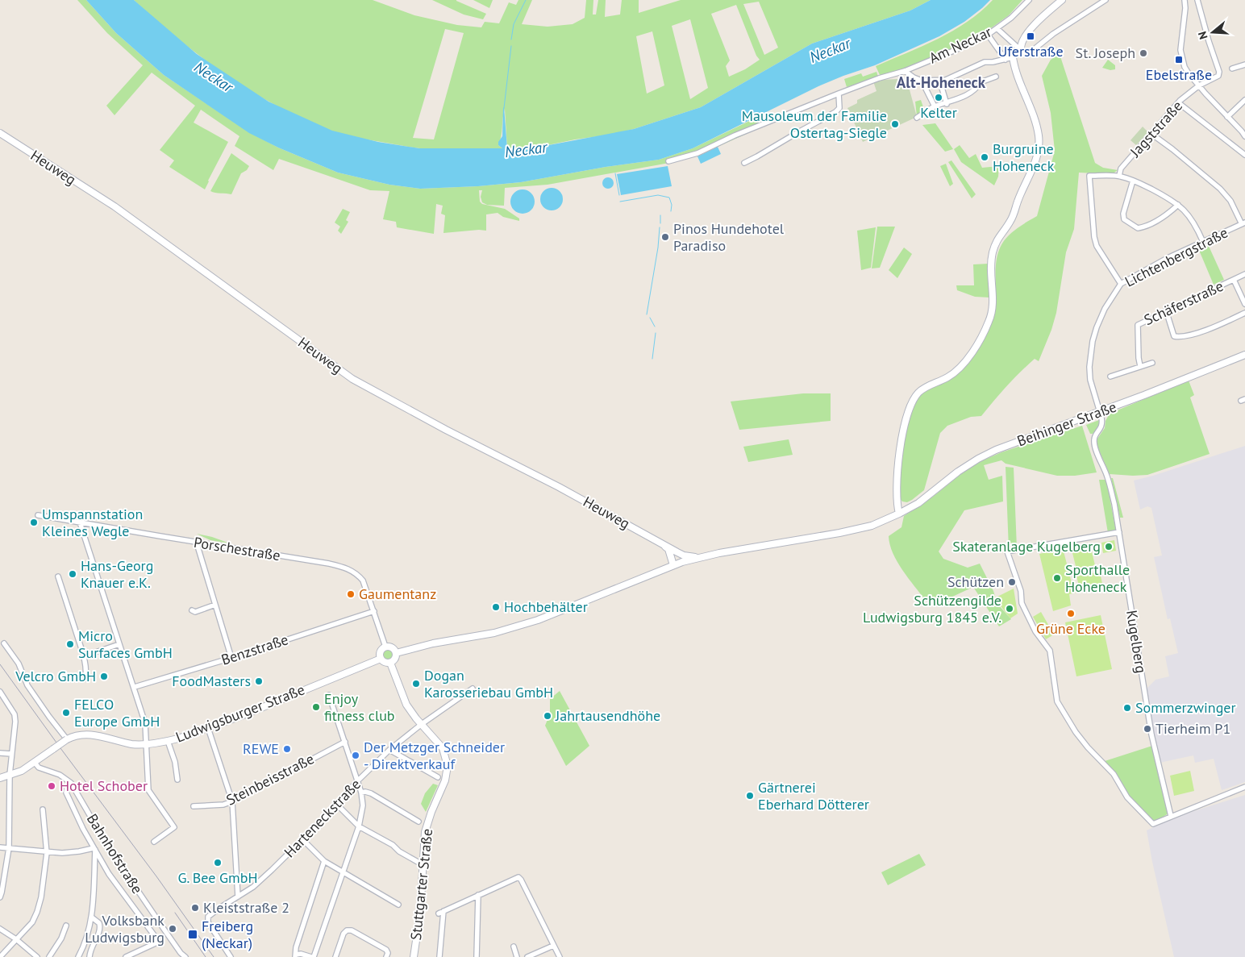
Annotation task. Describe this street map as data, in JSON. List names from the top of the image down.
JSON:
{
  "streets": {
    "street": [
      "Am Neckar",
      "Jagststraße",
      "Heuweg",
      "Lichtenbergstraße",
      "Schäferstraße",
      "Beihinger Straße",
      "Porschestraße",
      "Kugelberg",
      "Benzstraße",
      "Ludwigsburger Straße",
      "Steinbeisstraße",
      "Harteneckstraße",
      "Bahnhofstraße",
      "Stuttgarter Straße"
    ]
  },
  "crossings": [
    ["Heuweg", "Beihinger Straße"],
    ["Lichtenbergstraße", "Beihinger Straße"],
    ["Lichtenbergstraße", "Kugelberg"],
    ["Beihinger Straße", "Porschestraße"],
    ["Beihinger Straße", "Ludwigsburger Straße"],
    ["Beihinger Straße", "Stuttgarter Straße"],
    ["Porschestraße", "Benzstraße"],
    ["Porschestraße", "Ludwigsburger Straße"],
    ["Porschestraße", "Stuttgarter Straße"],
    ["Ludwigsburger Straße", "Stuttgarter Straße"],
    ["Harteneckstraße", "Stuttgarter Straße"]
  ],
  "districts": ["Alt-Hoheneck"],
  "water": ["Neckar"],
  "places": {
    "transit": ["Uferstraße", "Ebelstraße", "Freiberg (Neckar)"],
    "other": [
      "St. Joseph",
      "Kelter",
      "Mausoleum der Familie Ostertag-Siegle",
      "Burgruine Hoheneck",
      "Pinos Hundehotel Paradiso",
      "Umspannstation Kleines Wegle",
      "Skateranlage Kugelberg",
      "Hans-Georg Knauer e.K.",
      "Sporthalle Hoheneck",
      "Schützen",
      "Gaumentanz",
      "Hochbehälter",
      "Schützengilde Ludwigsburg 1845 e.V.",
      "Grüne Ecke",
      "Micro Surfaces GmbH",
      "Velcro GmbH",
      "FoodMasters",
      "Dogan Karosseriebau GmbH",
      "Enjoy fitness club",
      "Sommerzwinger",
      "FELCO Europe GmbH",
      "Jahrtausendhöhe",
      "Tierheim P1",
      "REWE",
      "Der Metzger Schneider - Direktverkauf",
      "Hotel Schober",
      "Gärtnerei Eberhard Dötterer",
      "G. Bee GmbH",
      "Kleiststraße 2",
      "Volksbank Ludwigsburg"
    ]
  },
  "north": "left"
}
